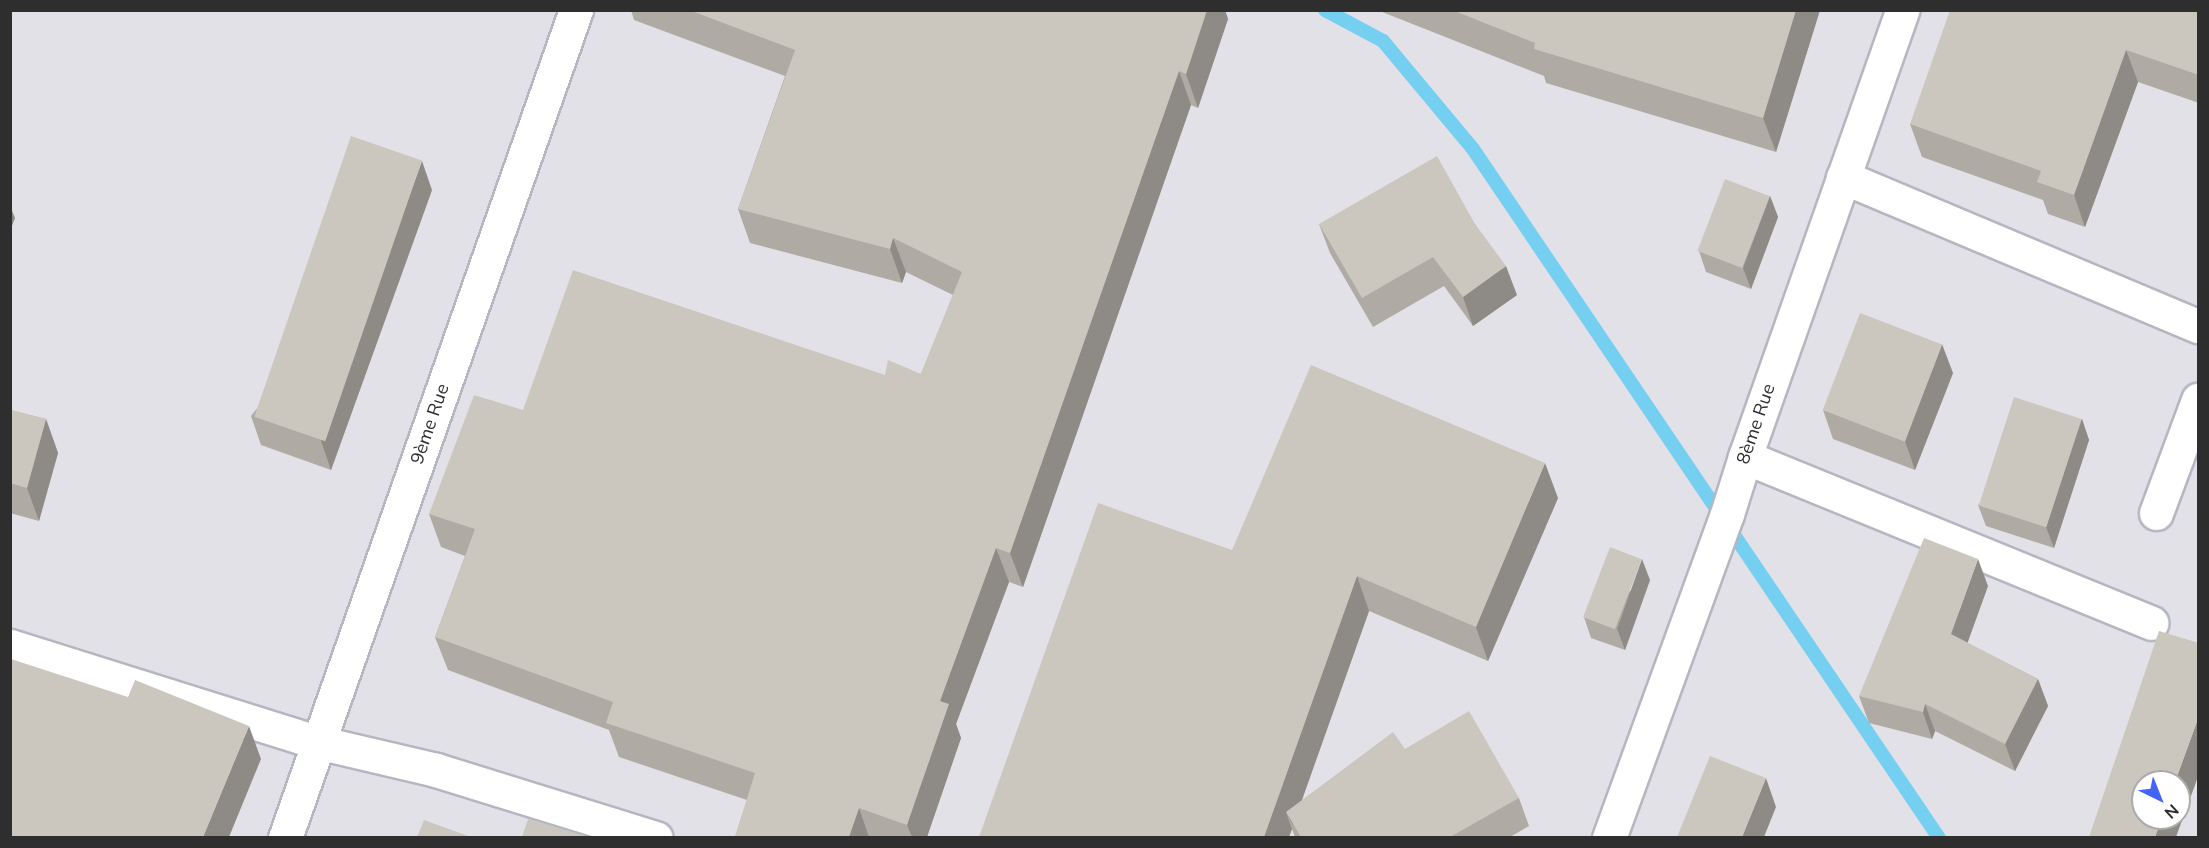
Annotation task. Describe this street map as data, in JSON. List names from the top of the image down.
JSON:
{
  "streets": {
    "street": ["9ème Rue", "8ème Rue"]
  },
  "north": "bottom right"
}
